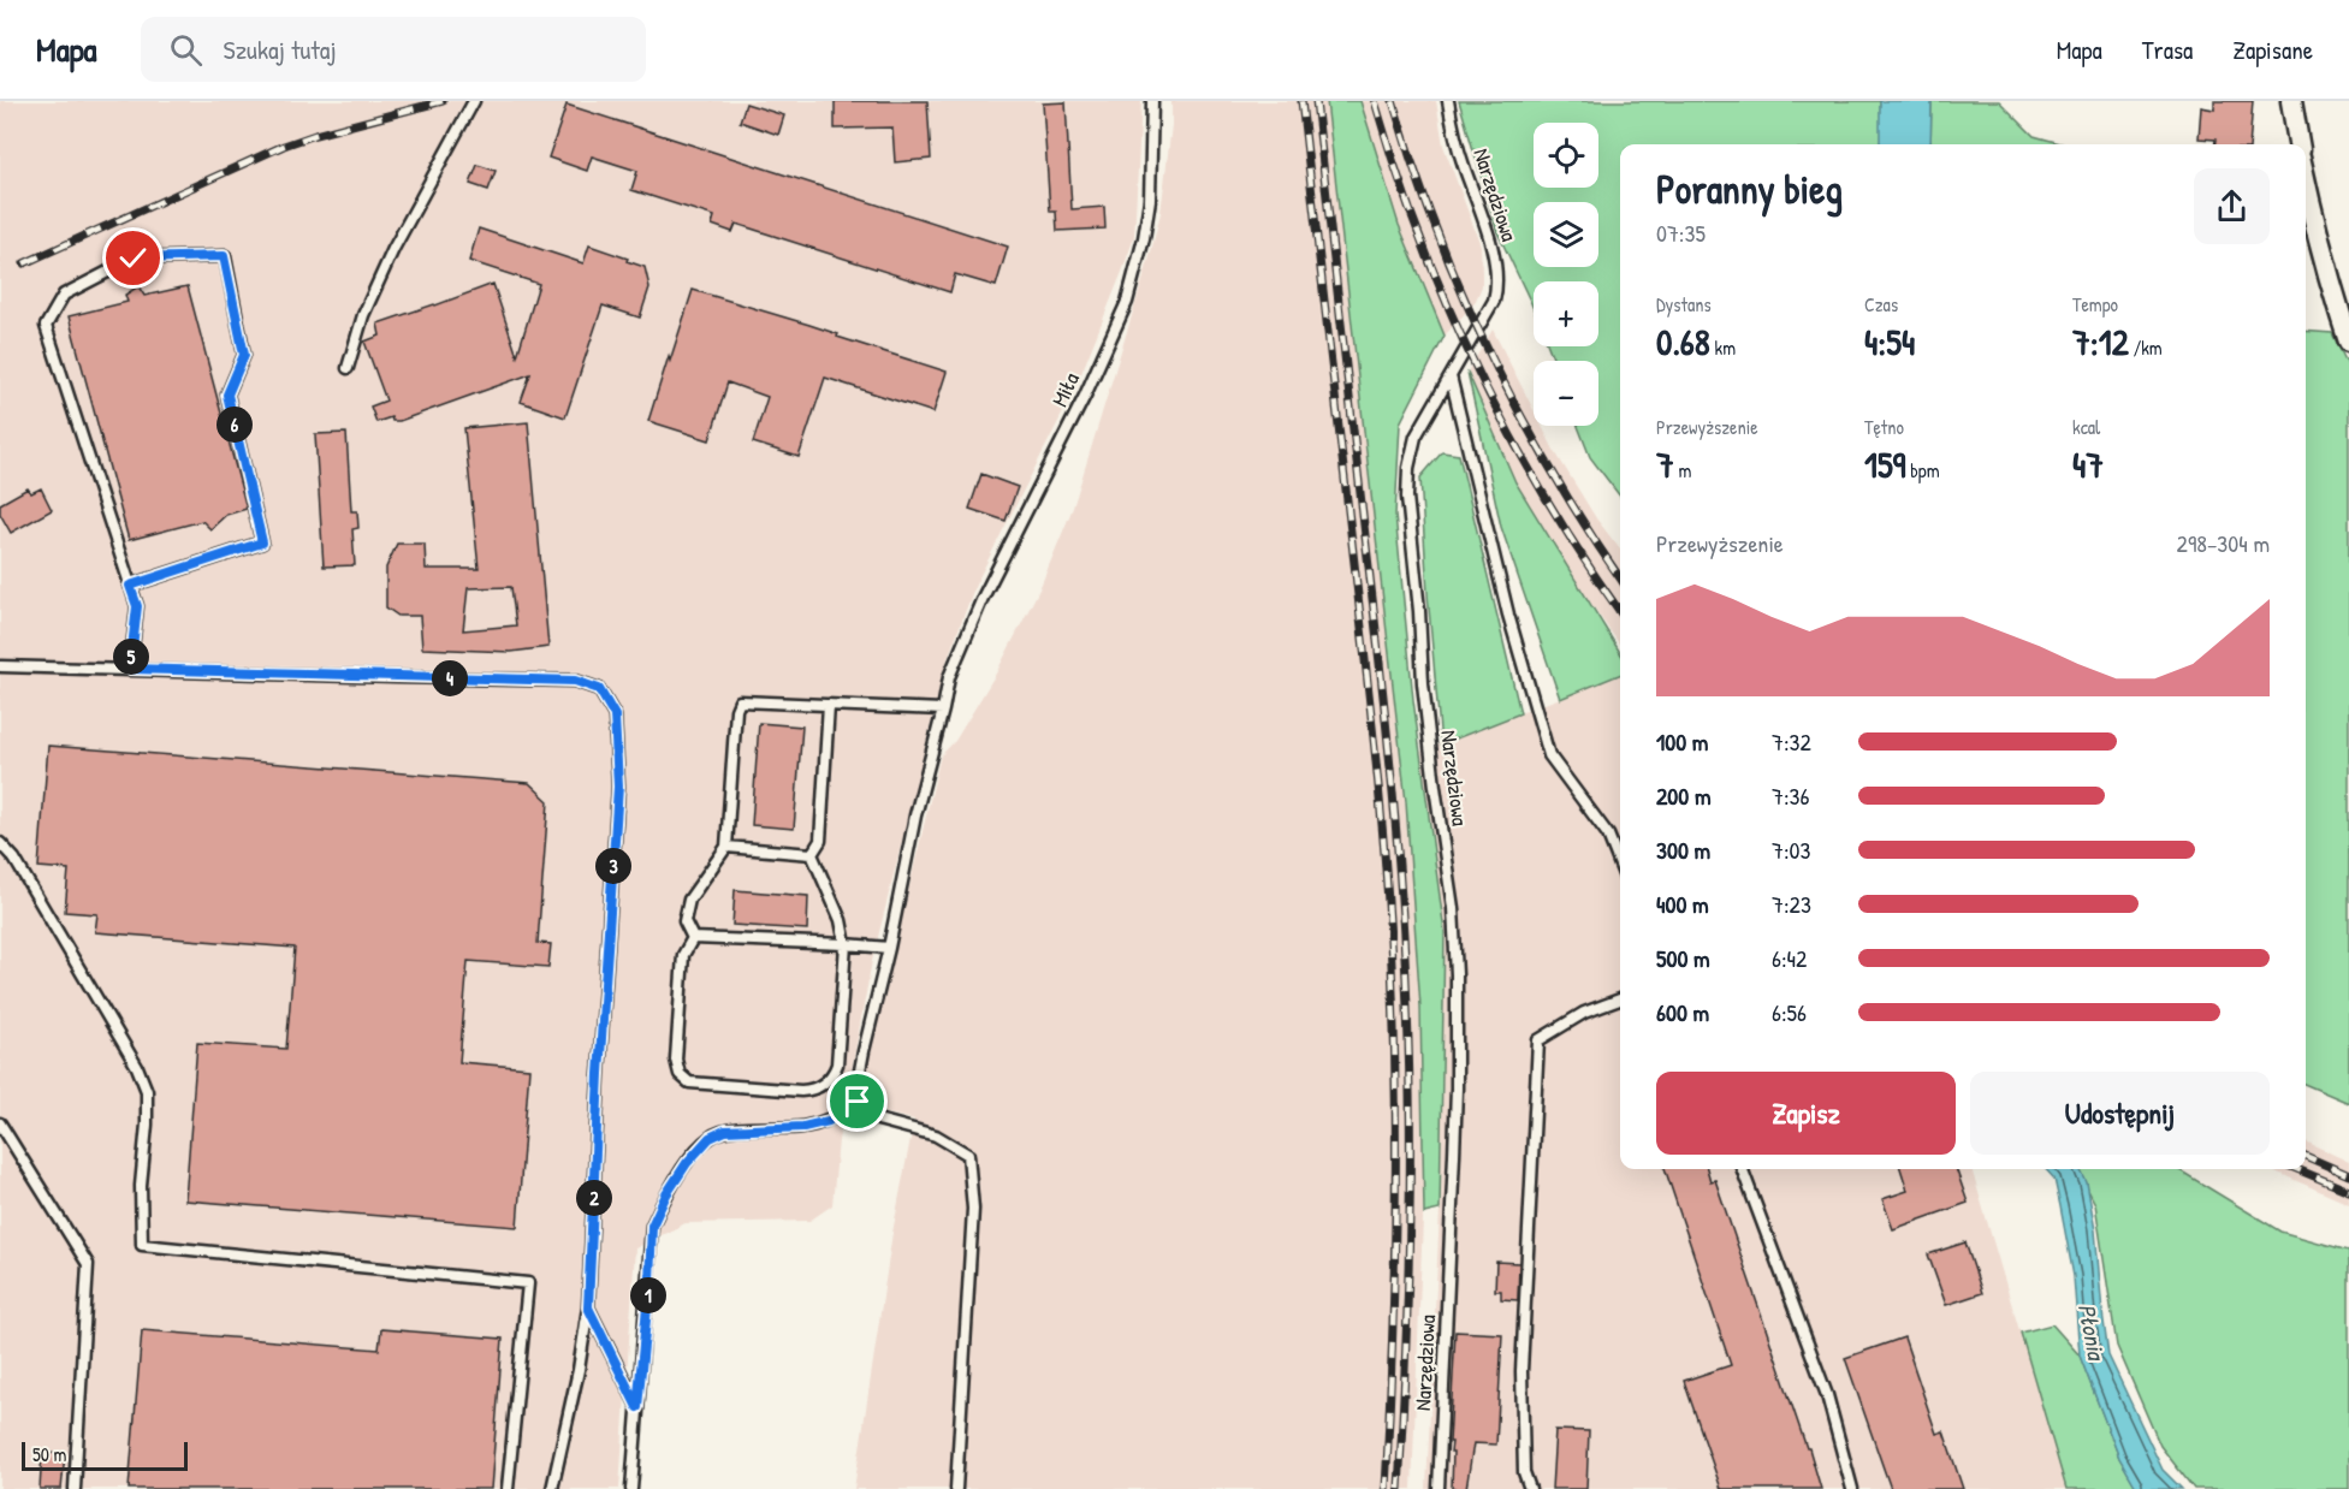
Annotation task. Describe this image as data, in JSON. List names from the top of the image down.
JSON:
{
  "streets": {
    "lane": ["Narzędziowa", "Miła"]
  },
  "water": ["Płonia"],
  "scale_bar": "50 m",
  "page": {
    "header": "Mapa",
    "search": "Szukaj tutaj",
    "nav": ["Mapa", "Trasa", "Zapisane"],
    "map_buttons": ["+", "−"],
    "heading": ["Poranny bieg", "07:35"],
    "stats": [
      ["Dystans", "0.68 km"],
      ["Czas", "4:54"],
      ["Tempo", "7:12 /km"],
      ["Przewyższenie", "7 m"],
      ["Tętno", "159 bpm"],
      ["kcal", "47"]
    ],
    "pins": [
      "6",
      "5",
      "4",
      "3",
      "2",
      "1"
    ],
    "chart": ["Przewyższenie", "298–304 m"],
    "list": [
      {
        "name": "100 m",
        "note": "7:32"
      },
      {
        "name": "200 m",
        "note": "7:36"
      },
      {
        "name": "300 m",
        "note": "7:03"
      },
      {
        "name": "400 m",
        "note": "7:23"
      },
      {
        "name": "500 m",
        "note": "6:42"
      },
      {
        "name": "600 m",
        "note": "6:56"
      }
    ],
    "buttons": ["Zapisz", "Udostępnij"],
    "scale": "50 m"
  }
}
